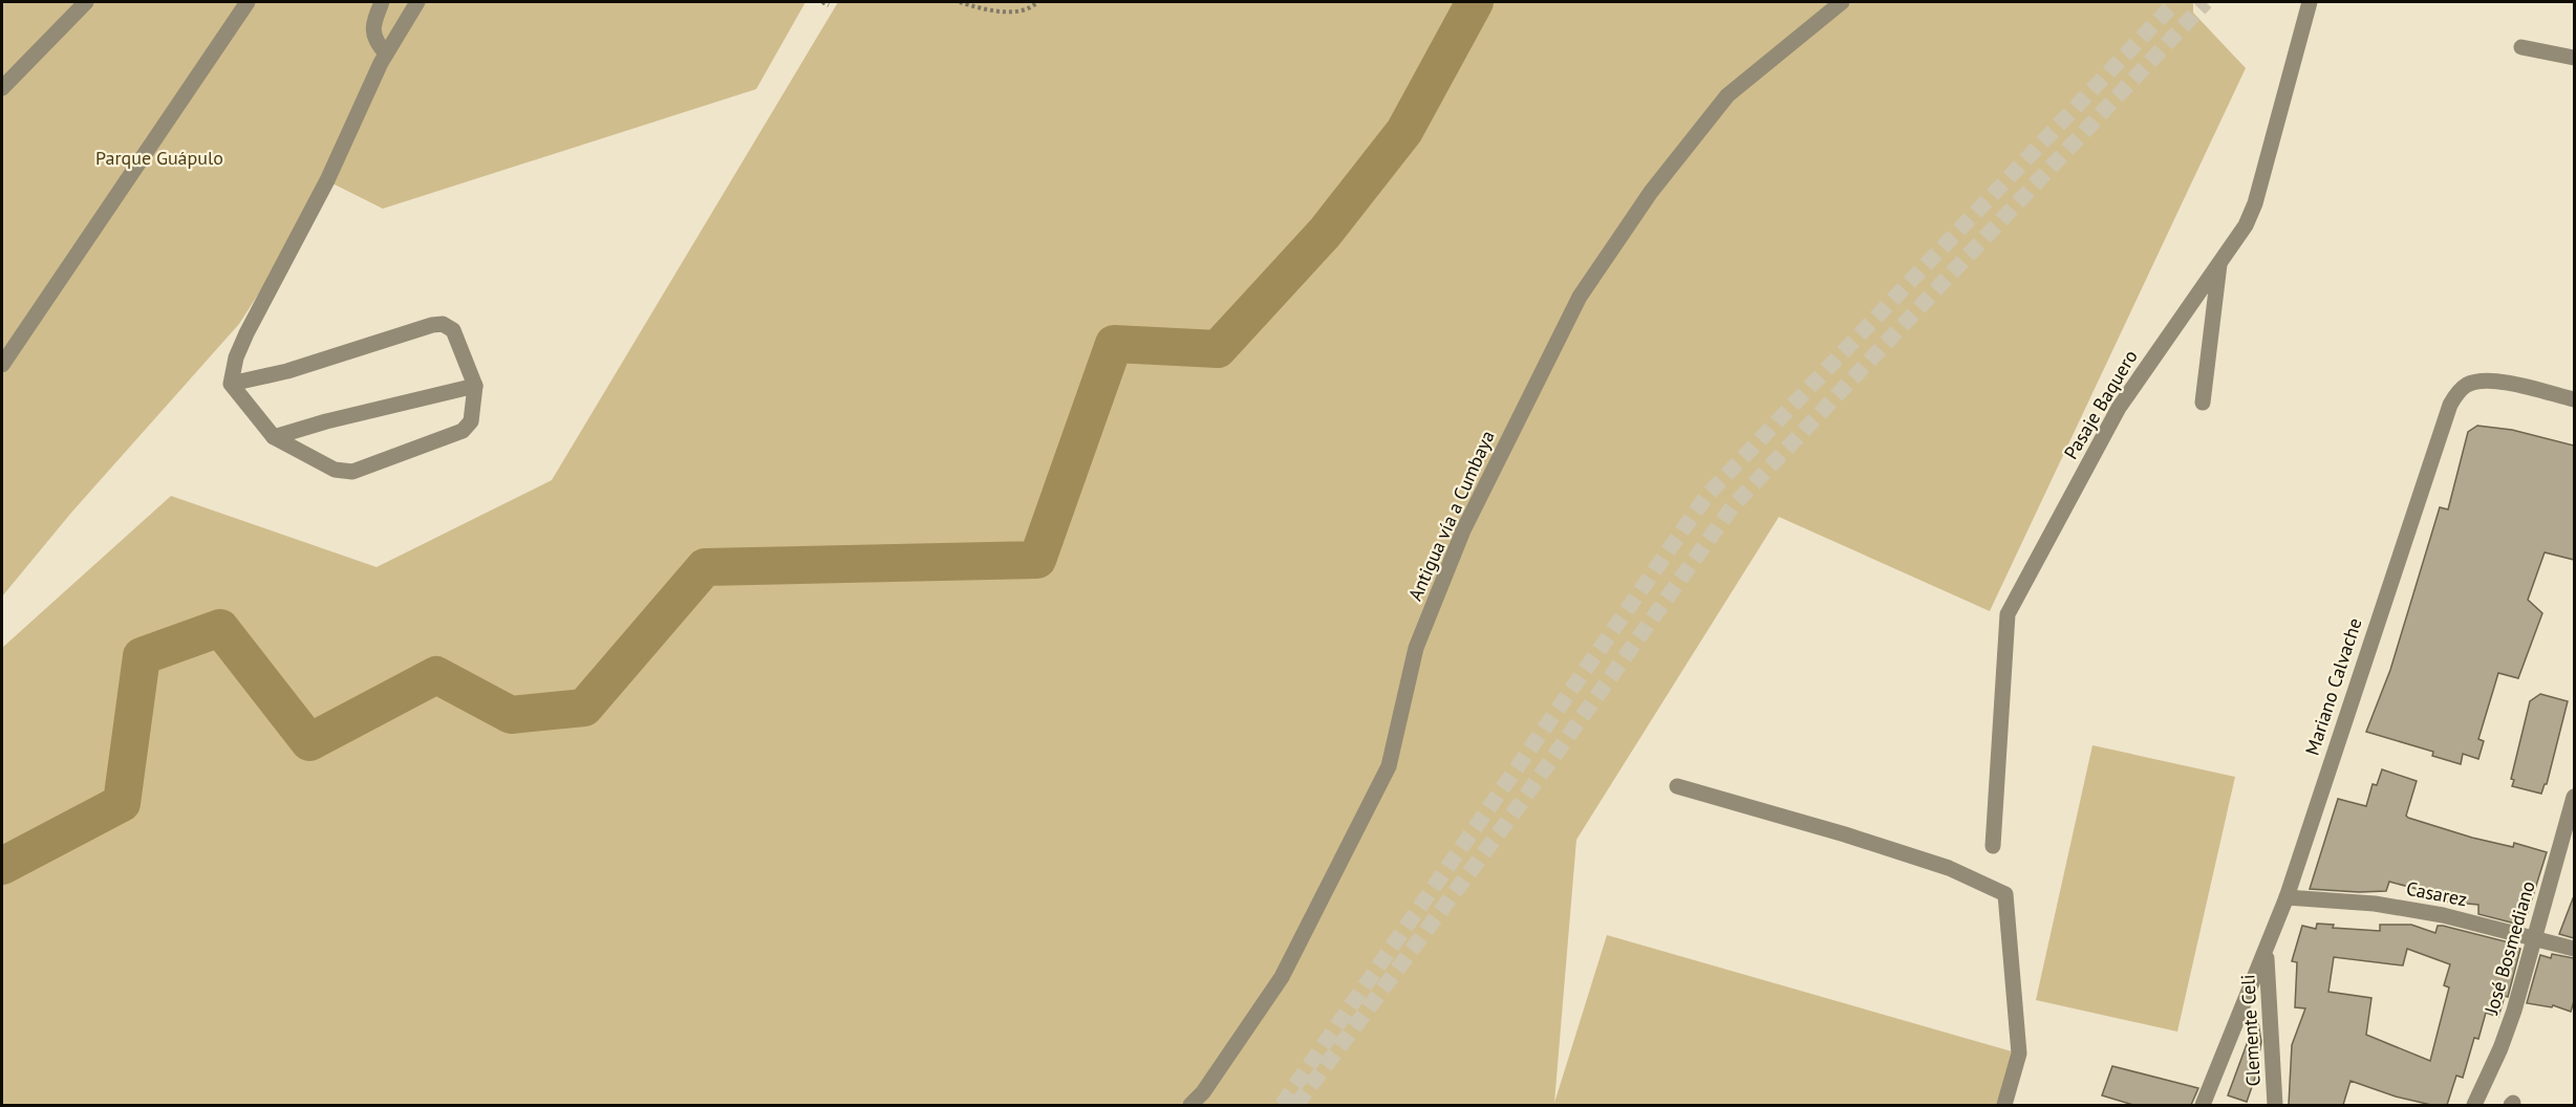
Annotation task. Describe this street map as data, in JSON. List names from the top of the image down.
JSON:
{
  "streets": {
    "street": [
      "Pasaje Baquero",
      "Antigua vía a Cumbaya",
      "Mariano Calvache",
      "Casarez",
      "José Bosmediano",
      "Clemente Celi"
    ]
  },
  "crossings": [
    ["Mariano Calvache", "Casarez"],
    ["Mariano Calvache", "Clemente Celi"],
    ["Casarez", "José Bosmediano"]
  ],
  "parks": ["Parque Guápulo"]
}
